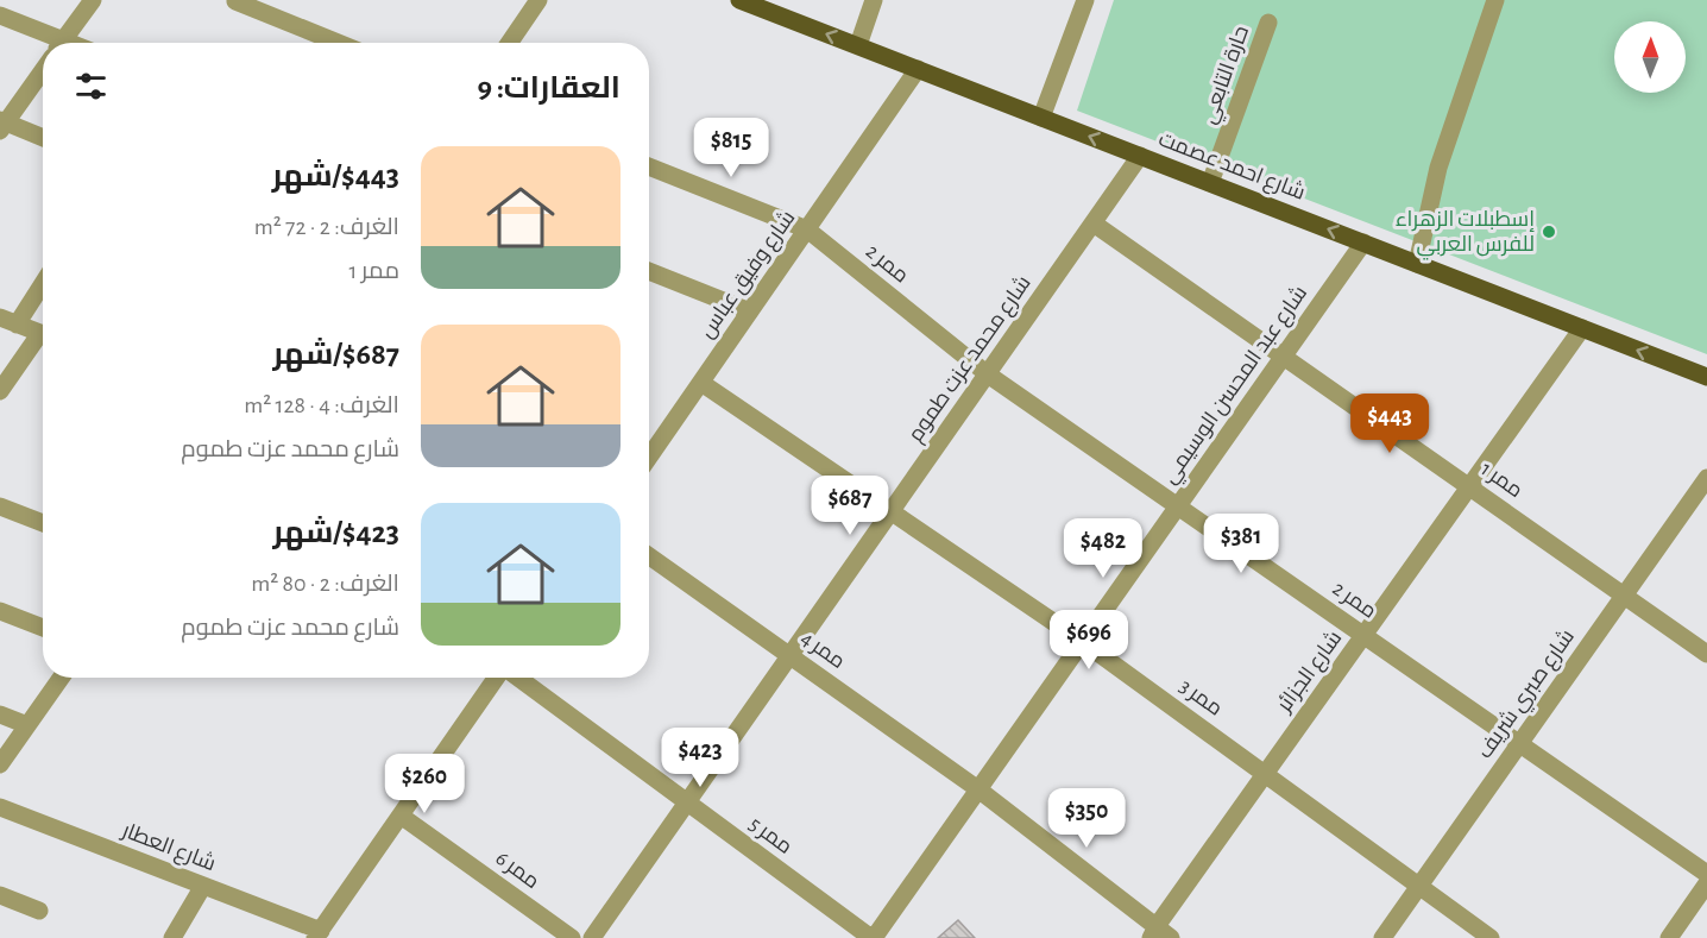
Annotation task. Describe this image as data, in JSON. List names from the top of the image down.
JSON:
{
  "streets": {
    "main road": ["شارع احمد عصمت"],
    "street": [
      "حارة التابعي",
      "ممر 2",
      "شارع وفيق عباس",
      "شارع محمد عزت طموم",
      "شارع عبد المحسن الوسيمي",
      "ممر 1",
      "ممر 4",
      "شارع الجزائر",
      "شارع صبري شريف",
      "ممر 3",
      "ممر 5",
      "شارع العطار",
      "ممر 6"
    ]
  },
  "crossings": [
    ["حارة التابعي", "شارع احمد عصمت"],
    ["شارع احمد عصمت", "شارع وفيق عباس"],
    ["شارع احمد عصمت", "شارع محمد عزت طموم"],
    ["شارع احمد عصمت", "شارع عبد المحسن الوسيمي"],
    ["شارع احمد عصمت", "شارع الجزائر"],
    ["ممر 2", "شارع وفيق عباس"],
    ["ممر 2", "شارع محمد عزت طموم"],
    ["ممر 2", "شارع عبد المحسن الوسيمي"],
    ["ممر 2", "شارع الجزائر"],
    ["ممر 2", "شارع صبري شريف"],
    ["شارع وفيق عباس", "ممر 3"],
    ["شارع محمد عزت طموم", "ممر 1"],
    ["شارع محمد عزت طموم", "ممر 4"],
    ["شارع محمد عزت طموم", "ممر 3"],
    ["شارع محمد عزت طموم", "ممر 5"],
    ["شارع عبد المحسن الوسيمي", "ممر 1"],
    ["شارع عبد المحسن الوسيمي", "ممر 4"],
    ["شارع عبد المحسن الوسيمي", "ممر 3"],
    ["شارع عبد المحسن الوسيمي", "ممر 5"],
    ["ممر 1", "شارع الجزائر"],
    ["ممر 1", "شارع صبري شريف"],
    ["ممر 4", "شارع الجزائر"],
    ["شارع الجزائر", "ممر 3"],
    ["شارع صبري شريف", "ممر 3"]
  ],
  "one_way": ["شارع احمد عصمت"],
  "places": ["إسطبلات الزهراء للفرس العربي"],
  "north": "top",
  "page": {
    "heading": "العقارات: 9",
    "price": [
      "$815",
      "$443",
      "$687",
      "$381",
      "$482",
      "$696",
      "$423",
      "$260",
      "$350"
    ],
    "list": [
      {
        "name": "$443/شهر",
        "note": "الغرف: 2 · 72 m² · ممر 1"
      },
      {
        "name": "$687/شهر",
        "note": "الغرف: 4 · 128 m² · شارع محمد عزت طموم"
      },
      {
        "name": "$423/شهر",
        "note": "الغرف: 2 · 80 m² · شارع محمد عزت طموم"
      }
    ]
  }
}
